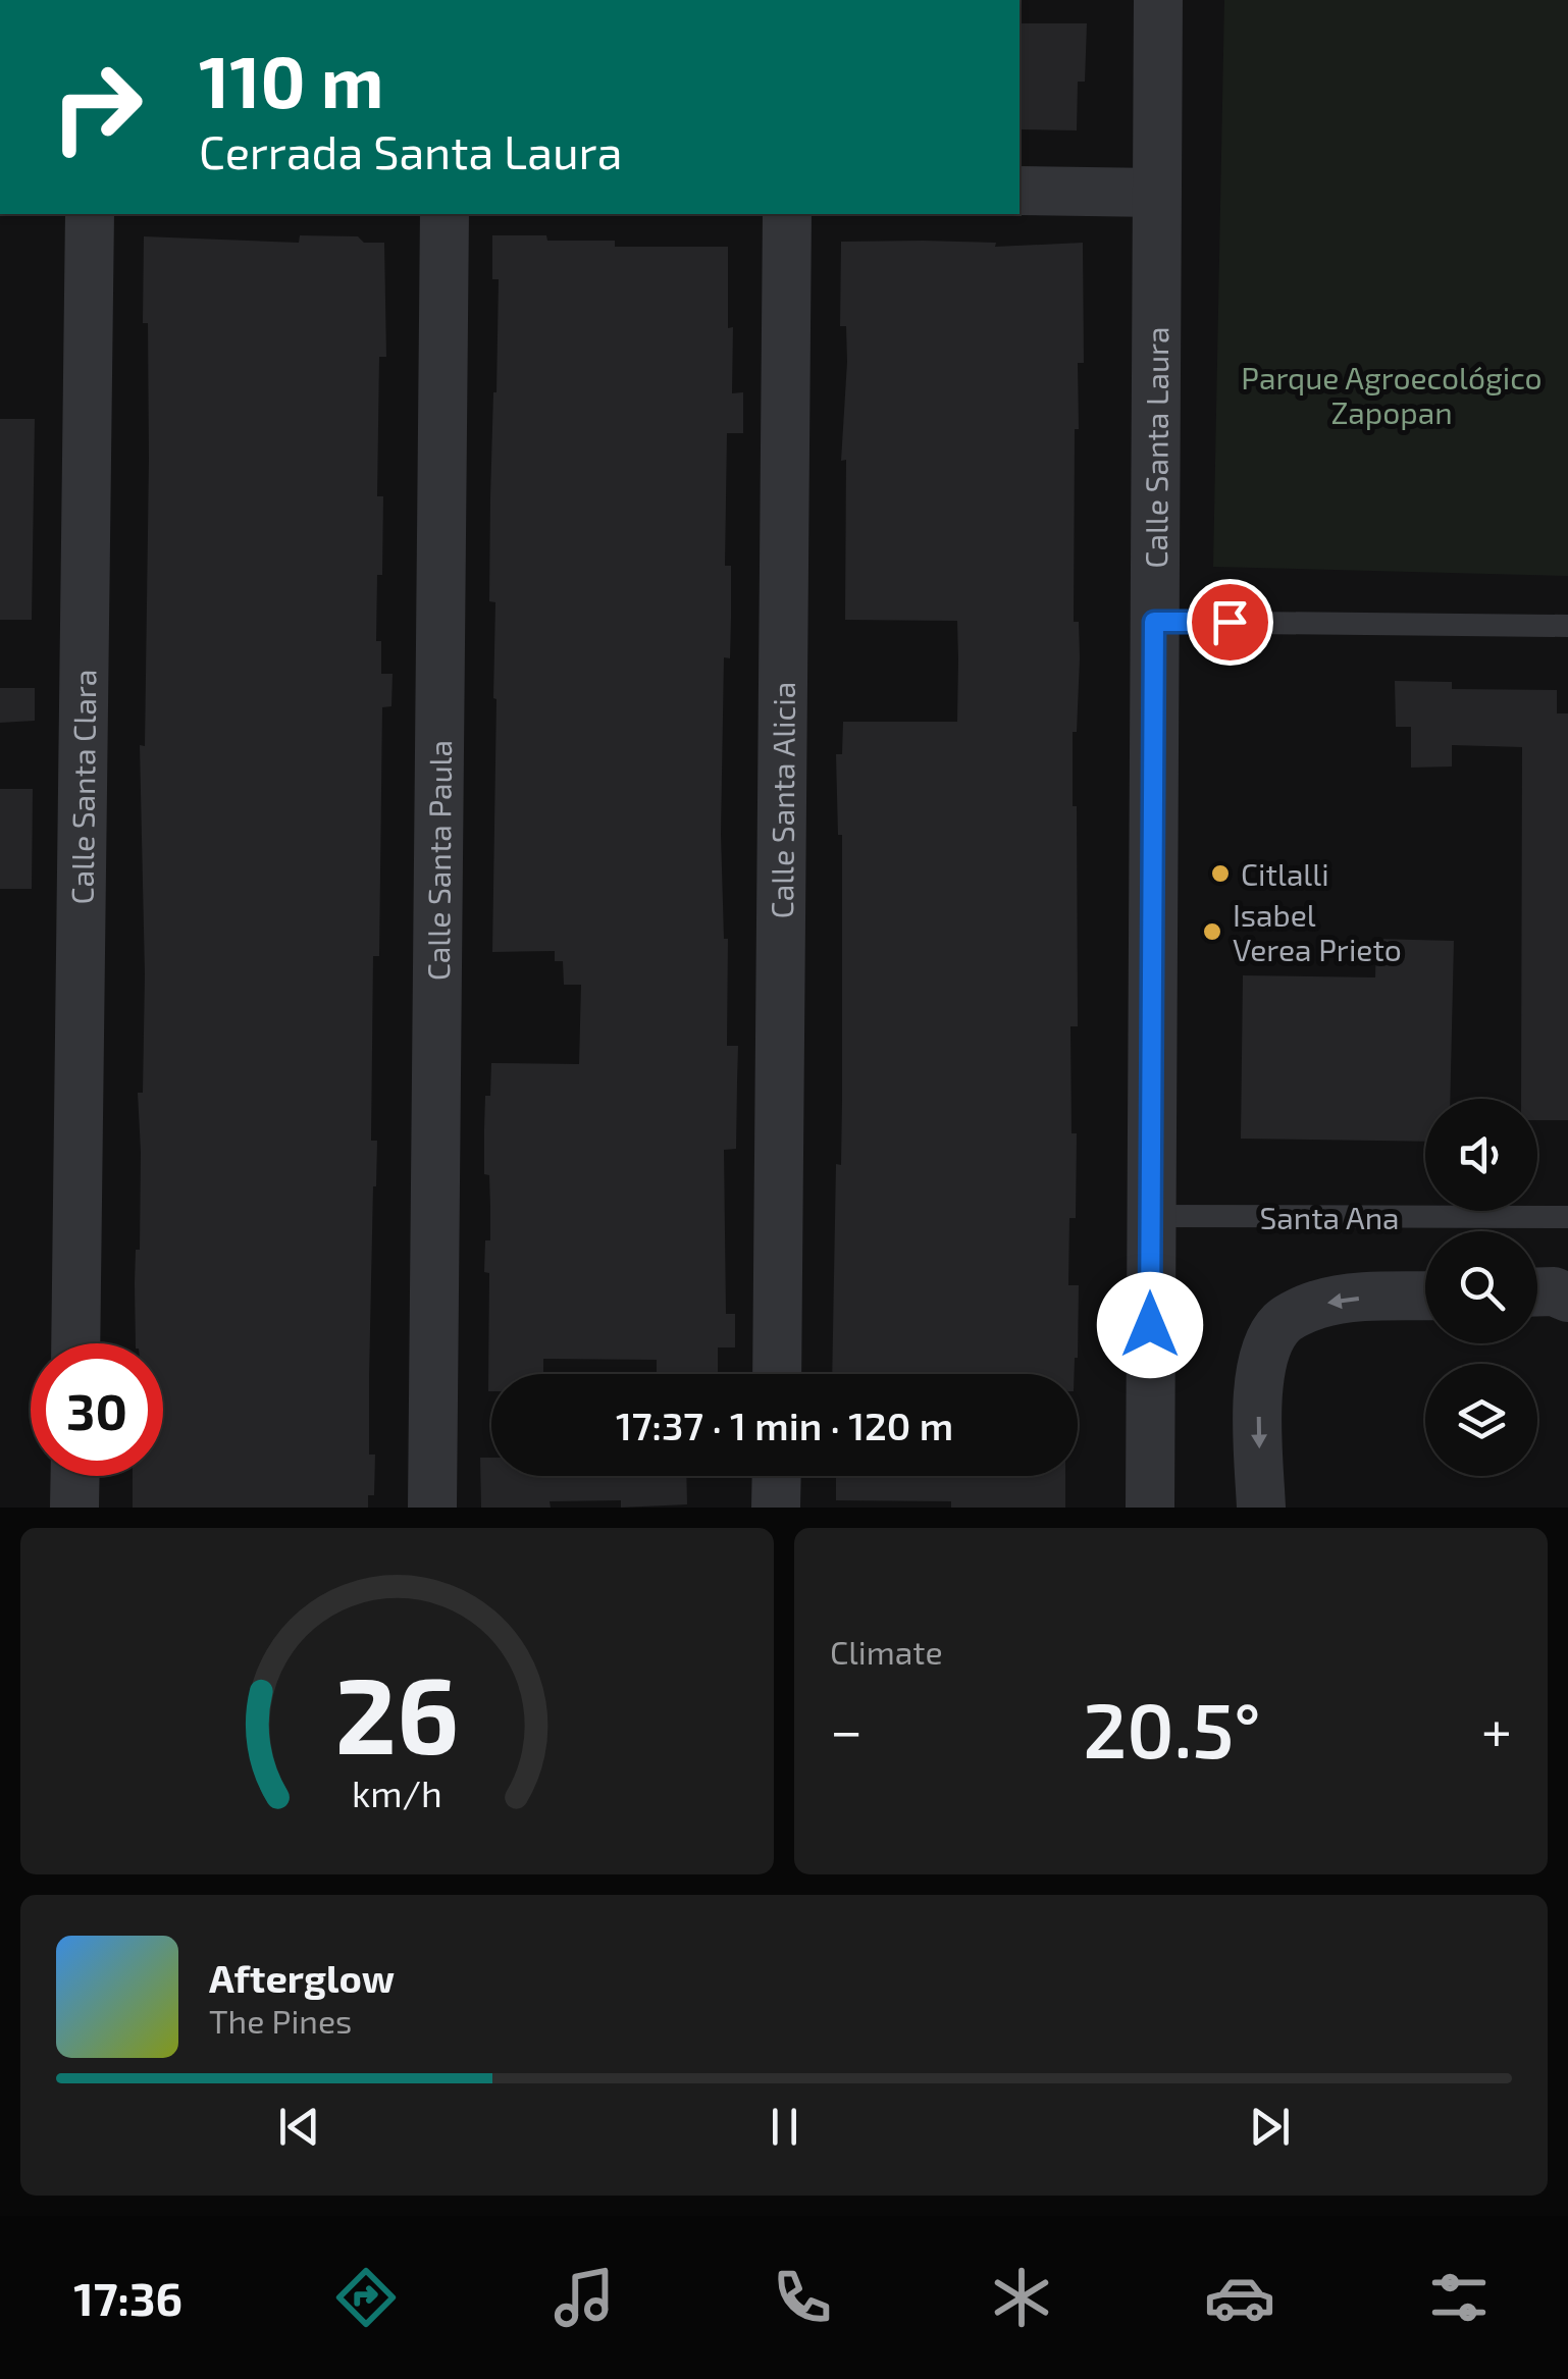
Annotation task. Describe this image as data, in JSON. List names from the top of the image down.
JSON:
{
  "streets": {
    "street": [
      "Calle Santa Laura",
      "Calle Santa Clara",
      "Calle Santa Alicia",
      "Calle Santa Paula"
    ],
    "lane": ["Santa Ana"]
  },
  "crossings": [
    ["Calle Santa Laura", "Santa Ana"]
  ],
  "parks": ["Parque Agroecológico Zapopan"],
  "places": ["Citlalli", "Isabel Verea Prieto"],
  "page": {
    "turn": ["110 m", "Cerrada Santa Laura"],
    "limit": "30",
    "trip": "17:37 · 1 min · 120 m",
    "tile": "Climate",
    "heat": ["−", "20.5°", "+"],
    "song": ["Afterglow", "The Pines"],
    "tabs": "17:36",
    "gauge": ["26", "km/h"]
  }
}
